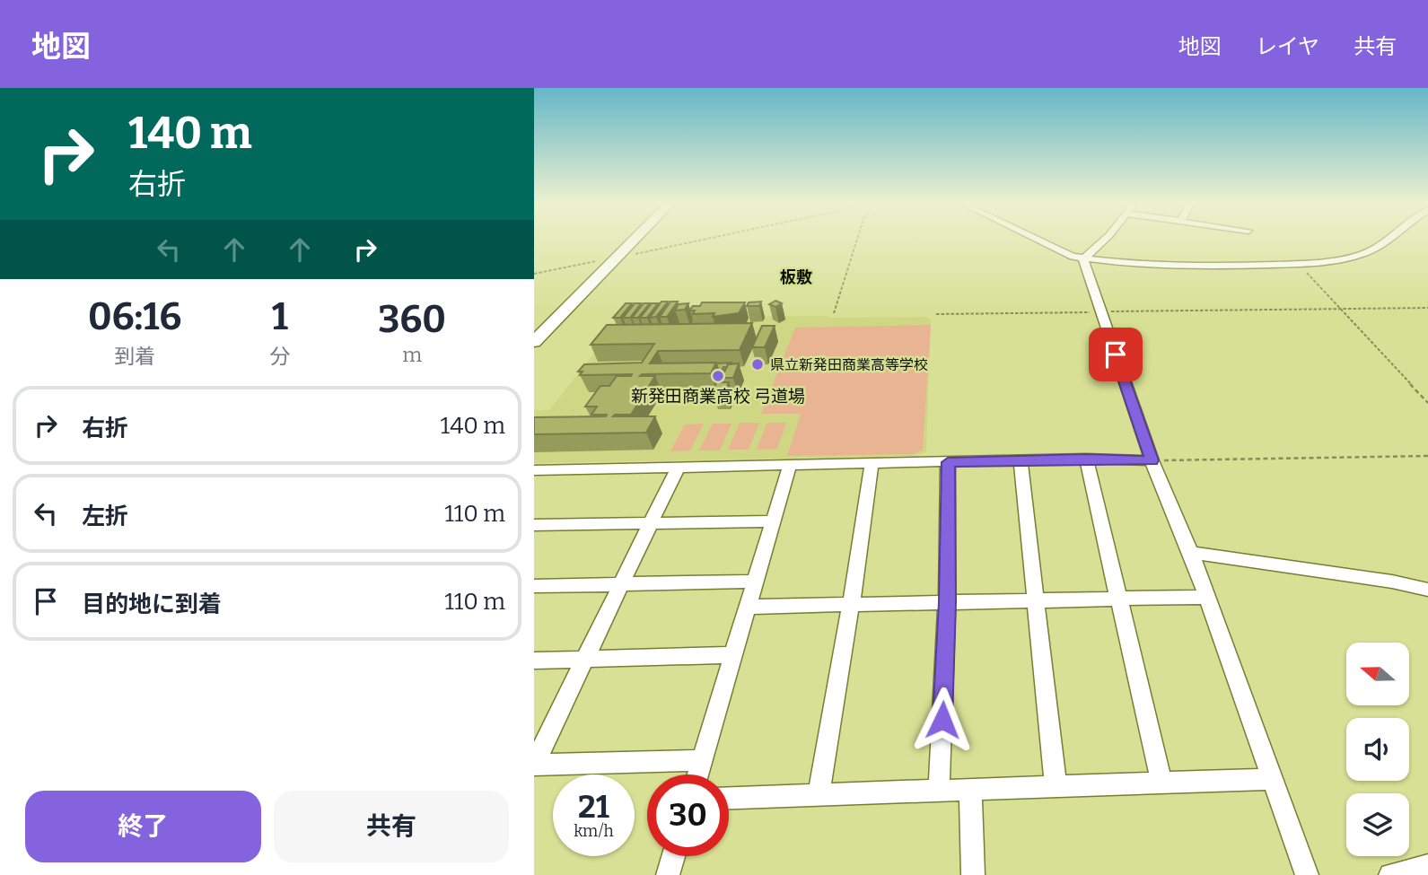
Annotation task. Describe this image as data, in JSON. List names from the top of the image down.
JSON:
{
  "districts": ["板敷"],
  "places": ["県立新発田商業高等学校", "新発田商業高校 弓道場"],
  "north": "left",
  "page": {
    "header": "地図",
    "nav": ["地図", "レイヤ", "共有"],
    "turn": ["140 m", "右折"],
    "eta": [
      "06:16",
      "到着",
      "1",
      "分",
      "360",
      "m"
    ],
    "list": [
      {
        "name": "右折",
        "value": "140 m"
      },
      {
        "name": "左折",
        "value": "110 m"
      },
      {
        "name": "目的地に到着",
        "value": "110 m"
      }
    ],
    "speed": "21 km/h",
    "limit": "30",
    "buttons": ["終了", "共有"]
  }
}
